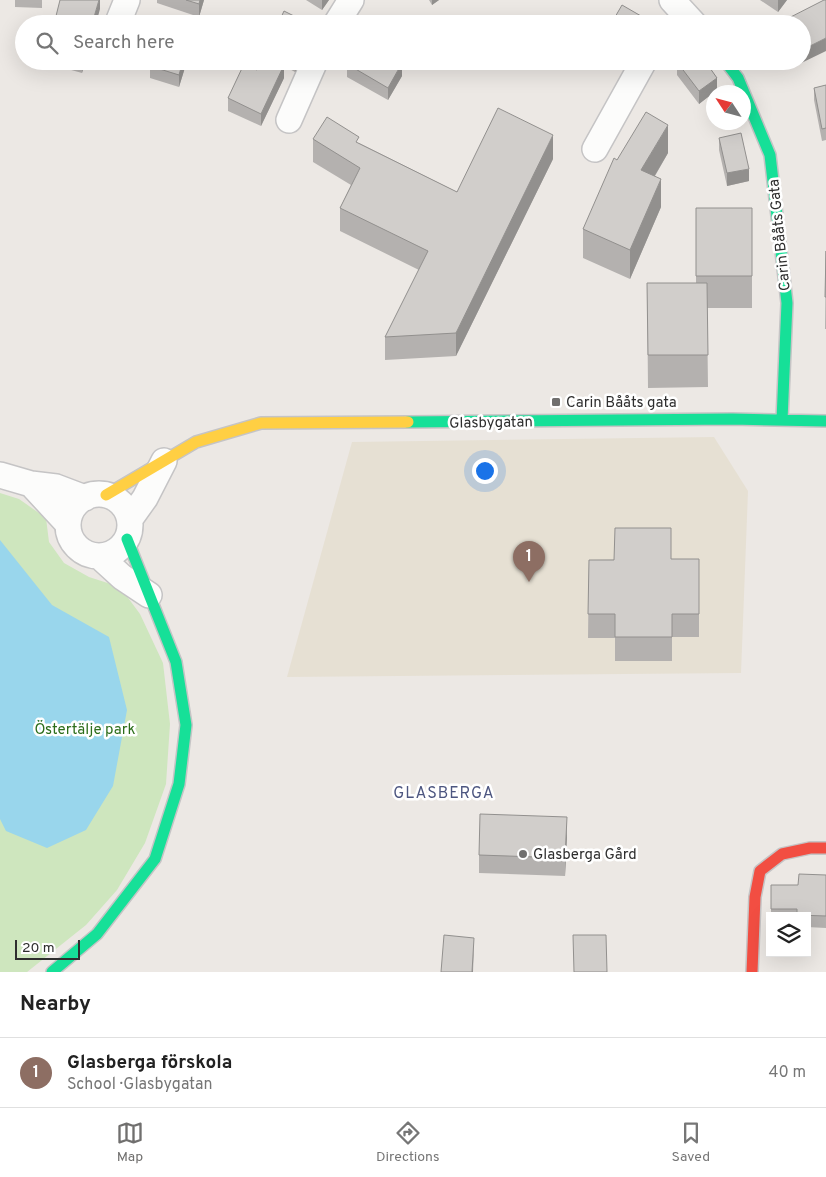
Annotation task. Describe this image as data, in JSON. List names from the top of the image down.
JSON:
{
  "streets": {
    "street": ["Carin Bååts Gata", "Glasbygatan"]
  },
  "crossings": [
    ["Carin Bååts Gata", "Glasbygatan"]
  ],
  "districts": ["GLASBERGA"],
  "parks": ["Östertälje park"],
  "places": {
    "transit": ["Carin Bååts gata"],
    "other": ["Glasberga Gård"]
  },
  "scale_bar": "20 m",
  "north": "top left",
  "page": {
    "search": "Search here",
    "pins": "1",
    "scale": "20 m",
    "heading": "Nearby",
    "list": [
      {
        "mark": "1",
        "name": "Glasberga förskola",
        "note": "School · Glasbygatan",
        "value": "40 m"
      }
    ],
    "nav": ["Map", "Directions", "Saved"]
  }
}
